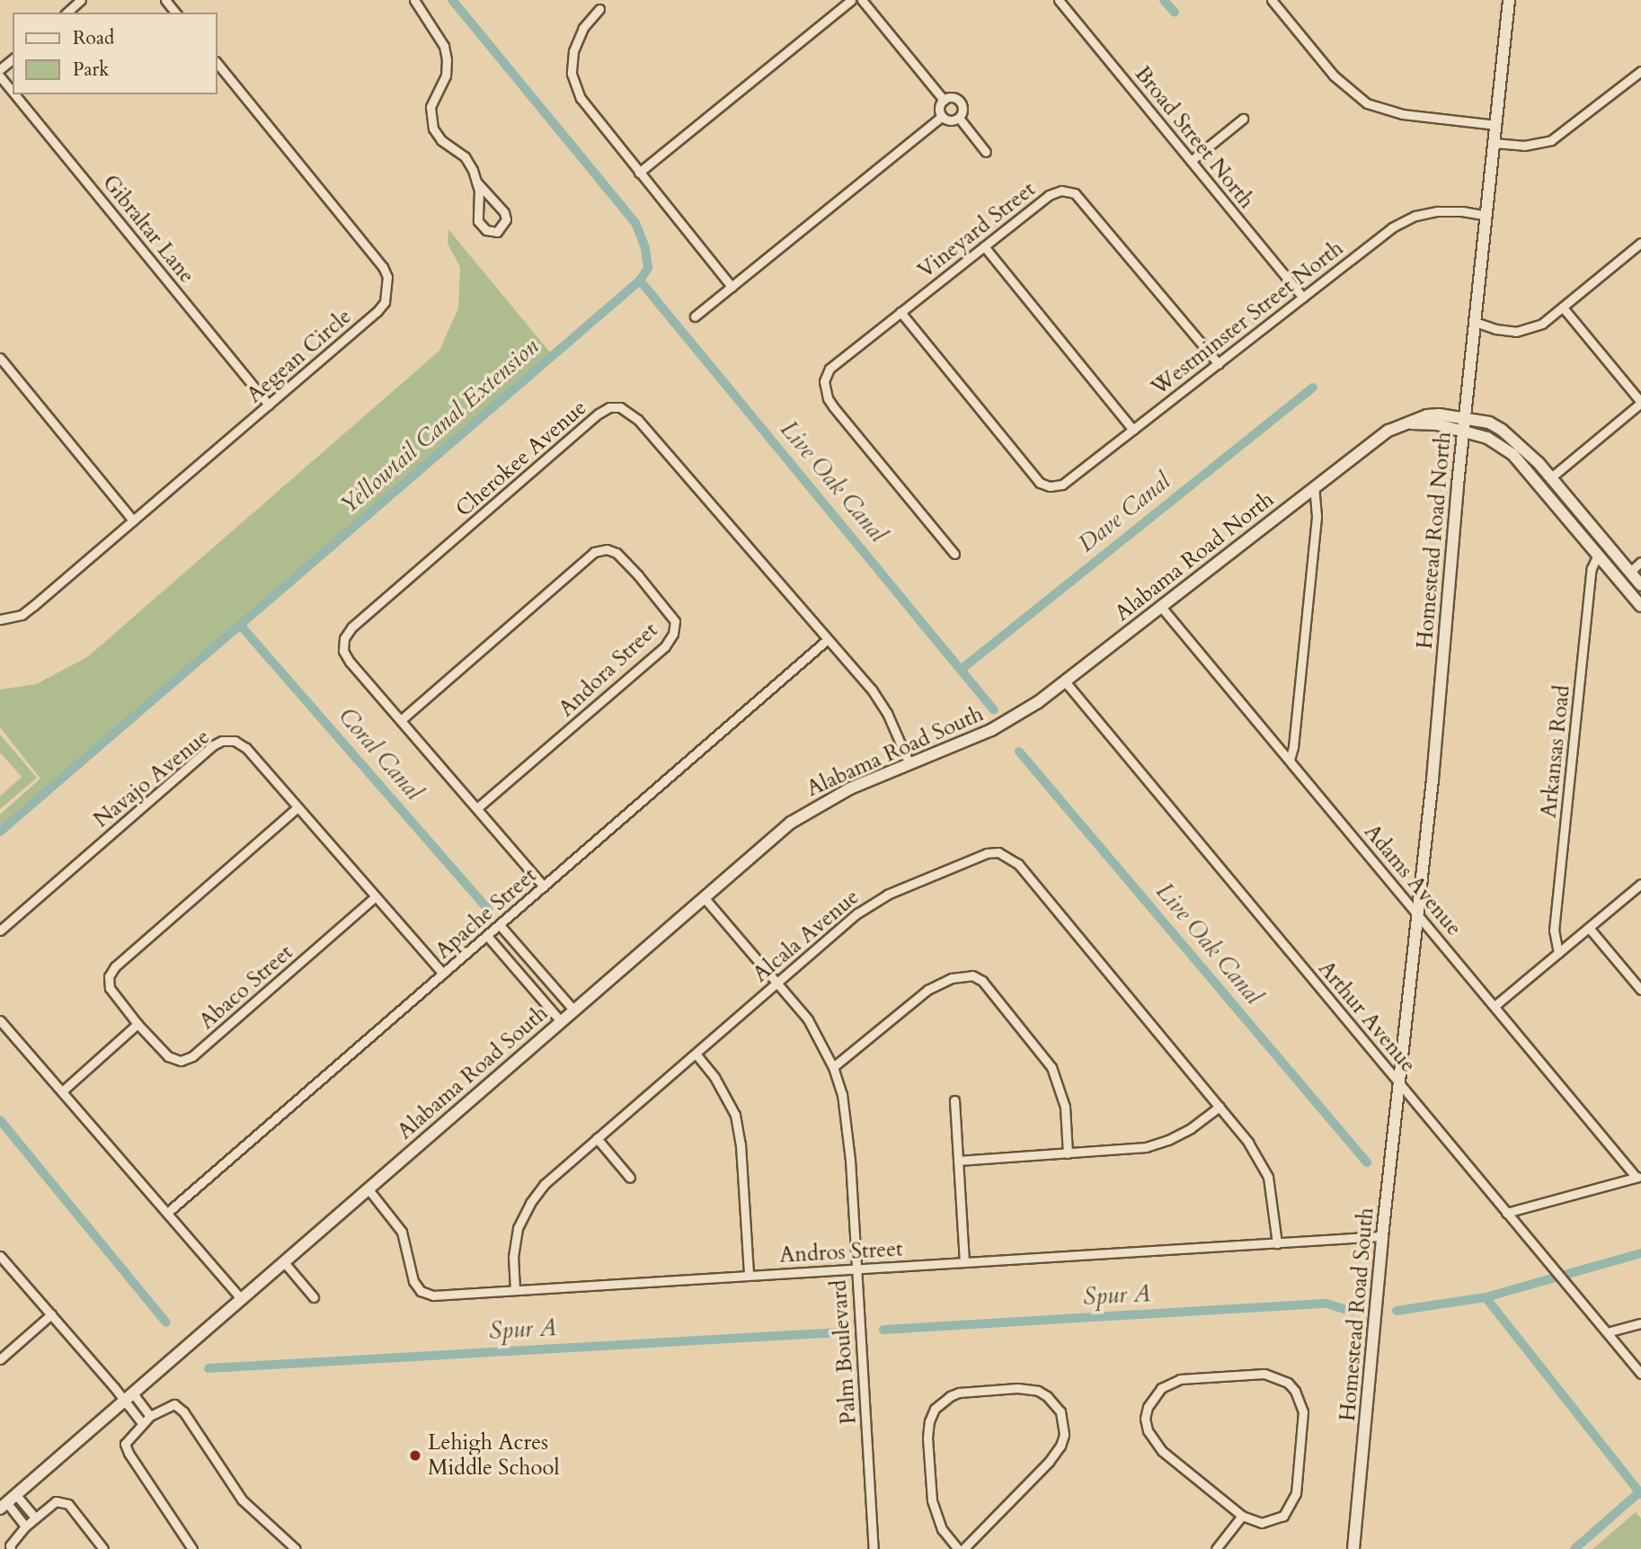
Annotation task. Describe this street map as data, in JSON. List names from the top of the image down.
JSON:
{
  "streets": {
    "main road": [
      "Homestead Road North",
      "Alabama Road North",
      "Alabama Road South",
      "Homestead Road South"
    ],
    "street": [
      "Broad Street North",
      "Gibraltar Lane",
      "Vineyard Street",
      "Westminster Street North",
      "Aegean Circle",
      "Cherokee Avenue",
      "Andora Street",
      "Arkansas Road",
      "Navajo Avenue",
      "Adams Avenue",
      "Apache Street",
      "Alcala Avenue",
      "Abaco Street",
      "Arthur Avenue",
      "Andros Street",
      "Palm Boulevard"
    ]
  },
  "crossings": [
    ["Broad Street North", "Westminster Street North"],
    ["Gibraltar Lane", "Aegean Circle"],
    ["Vineyard Street", "Westminster Street North"],
    ["Westminster Street North", "Homestead Road North"],
    ["Cherokee Avenue", "Andora Street"],
    ["Cherokee Avenue", "Alabama Road South"],
    ["Cherokee Avenue", "Apache Street"],
    ["Homestead Road North", "Alabama Road North"],
    ["Homestead Road North", "Adams Avenue"],
    ["Homestead Road North", "Arthur Avenue"],
    ["Homestead Road North", "Homestead Road South"],
    ["Alabama Road North", "Alabama Road South"],
    ["Alabama Road North", "Arkansas Road"],
    ["Alabama Road North", "Adams Avenue"],
    ["Alabama Road North", "Arthur Avenue"],
    ["Alabama Road South", "Andros Street"],
    ["Alabama Road South", "Palm Boulevard"],
    ["Navajo Avenue", "Apache Street"],
    ["Navajo Avenue", "Abaco Street"],
    ["Alcala Avenue", "Andros Street"],
    ["Alcala Avenue", "Palm Boulevard"],
    ["Arthur Avenue", "Homestead Road South"],
    ["Andros Street", "Homestead Road South"],
    ["Andros Street", "Palm Boulevard"]
  ],
  "water": [
    "Yellowtail Canal Extension",
    "Live Oak Canal",
    "Dave Canal",
    "Coral Canal",
    "Spur A"
  ],
  "places": ["Lehigh Acres Middle School"],
  "legend": ["Road", "Park"]
}
